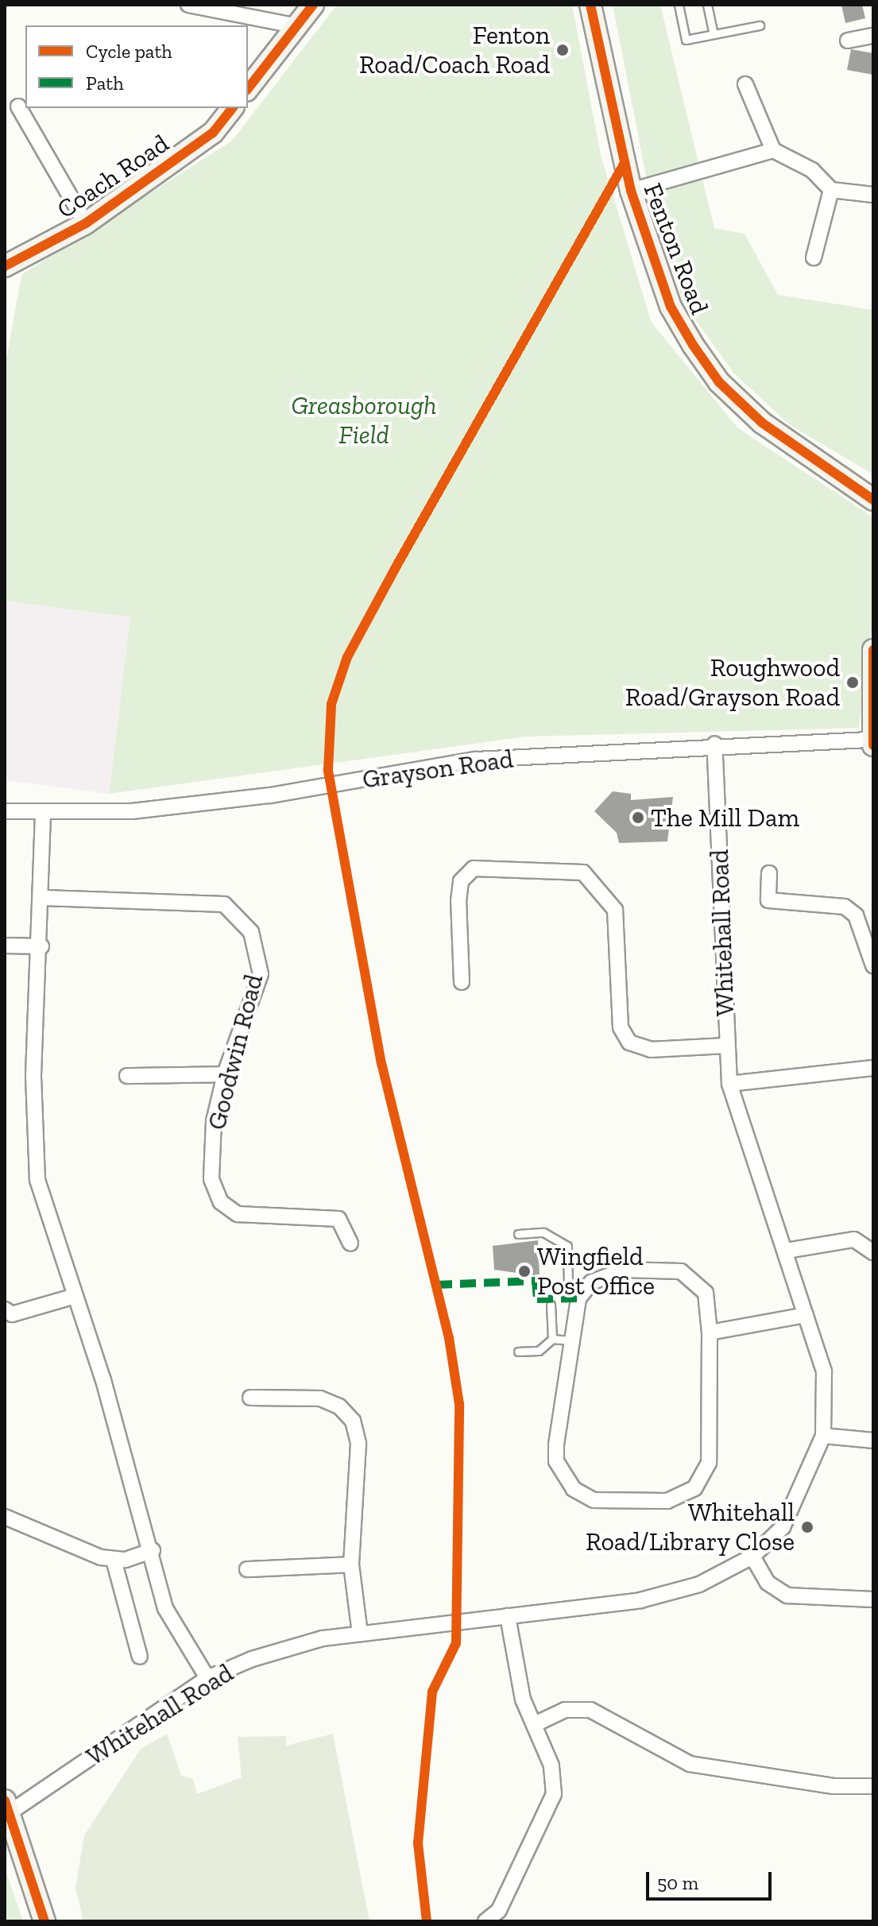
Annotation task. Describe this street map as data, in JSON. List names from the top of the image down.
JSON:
{
  "streets": {
    "street": [
      "Coach Road",
      "Fenton Road",
      "Grayson Road",
      "Whitehall Road",
      "Goodwin Road"
    ]
  },
  "crossings": [
    ["Grayson Road", "Whitehall Road"]
  ],
  "parks": ["Greasborough Field"],
  "places": [
    "Fenton Road/Coach Road",
    "Roughwood Road/Grayson Road",
    "The Mill Dam",
    "Wingfield Post Office",
    "Whitehall Road/Library Close"
  ],
  "legend": ["Cycle path", "Path"],
  "scale_bar": "50 m"
}
